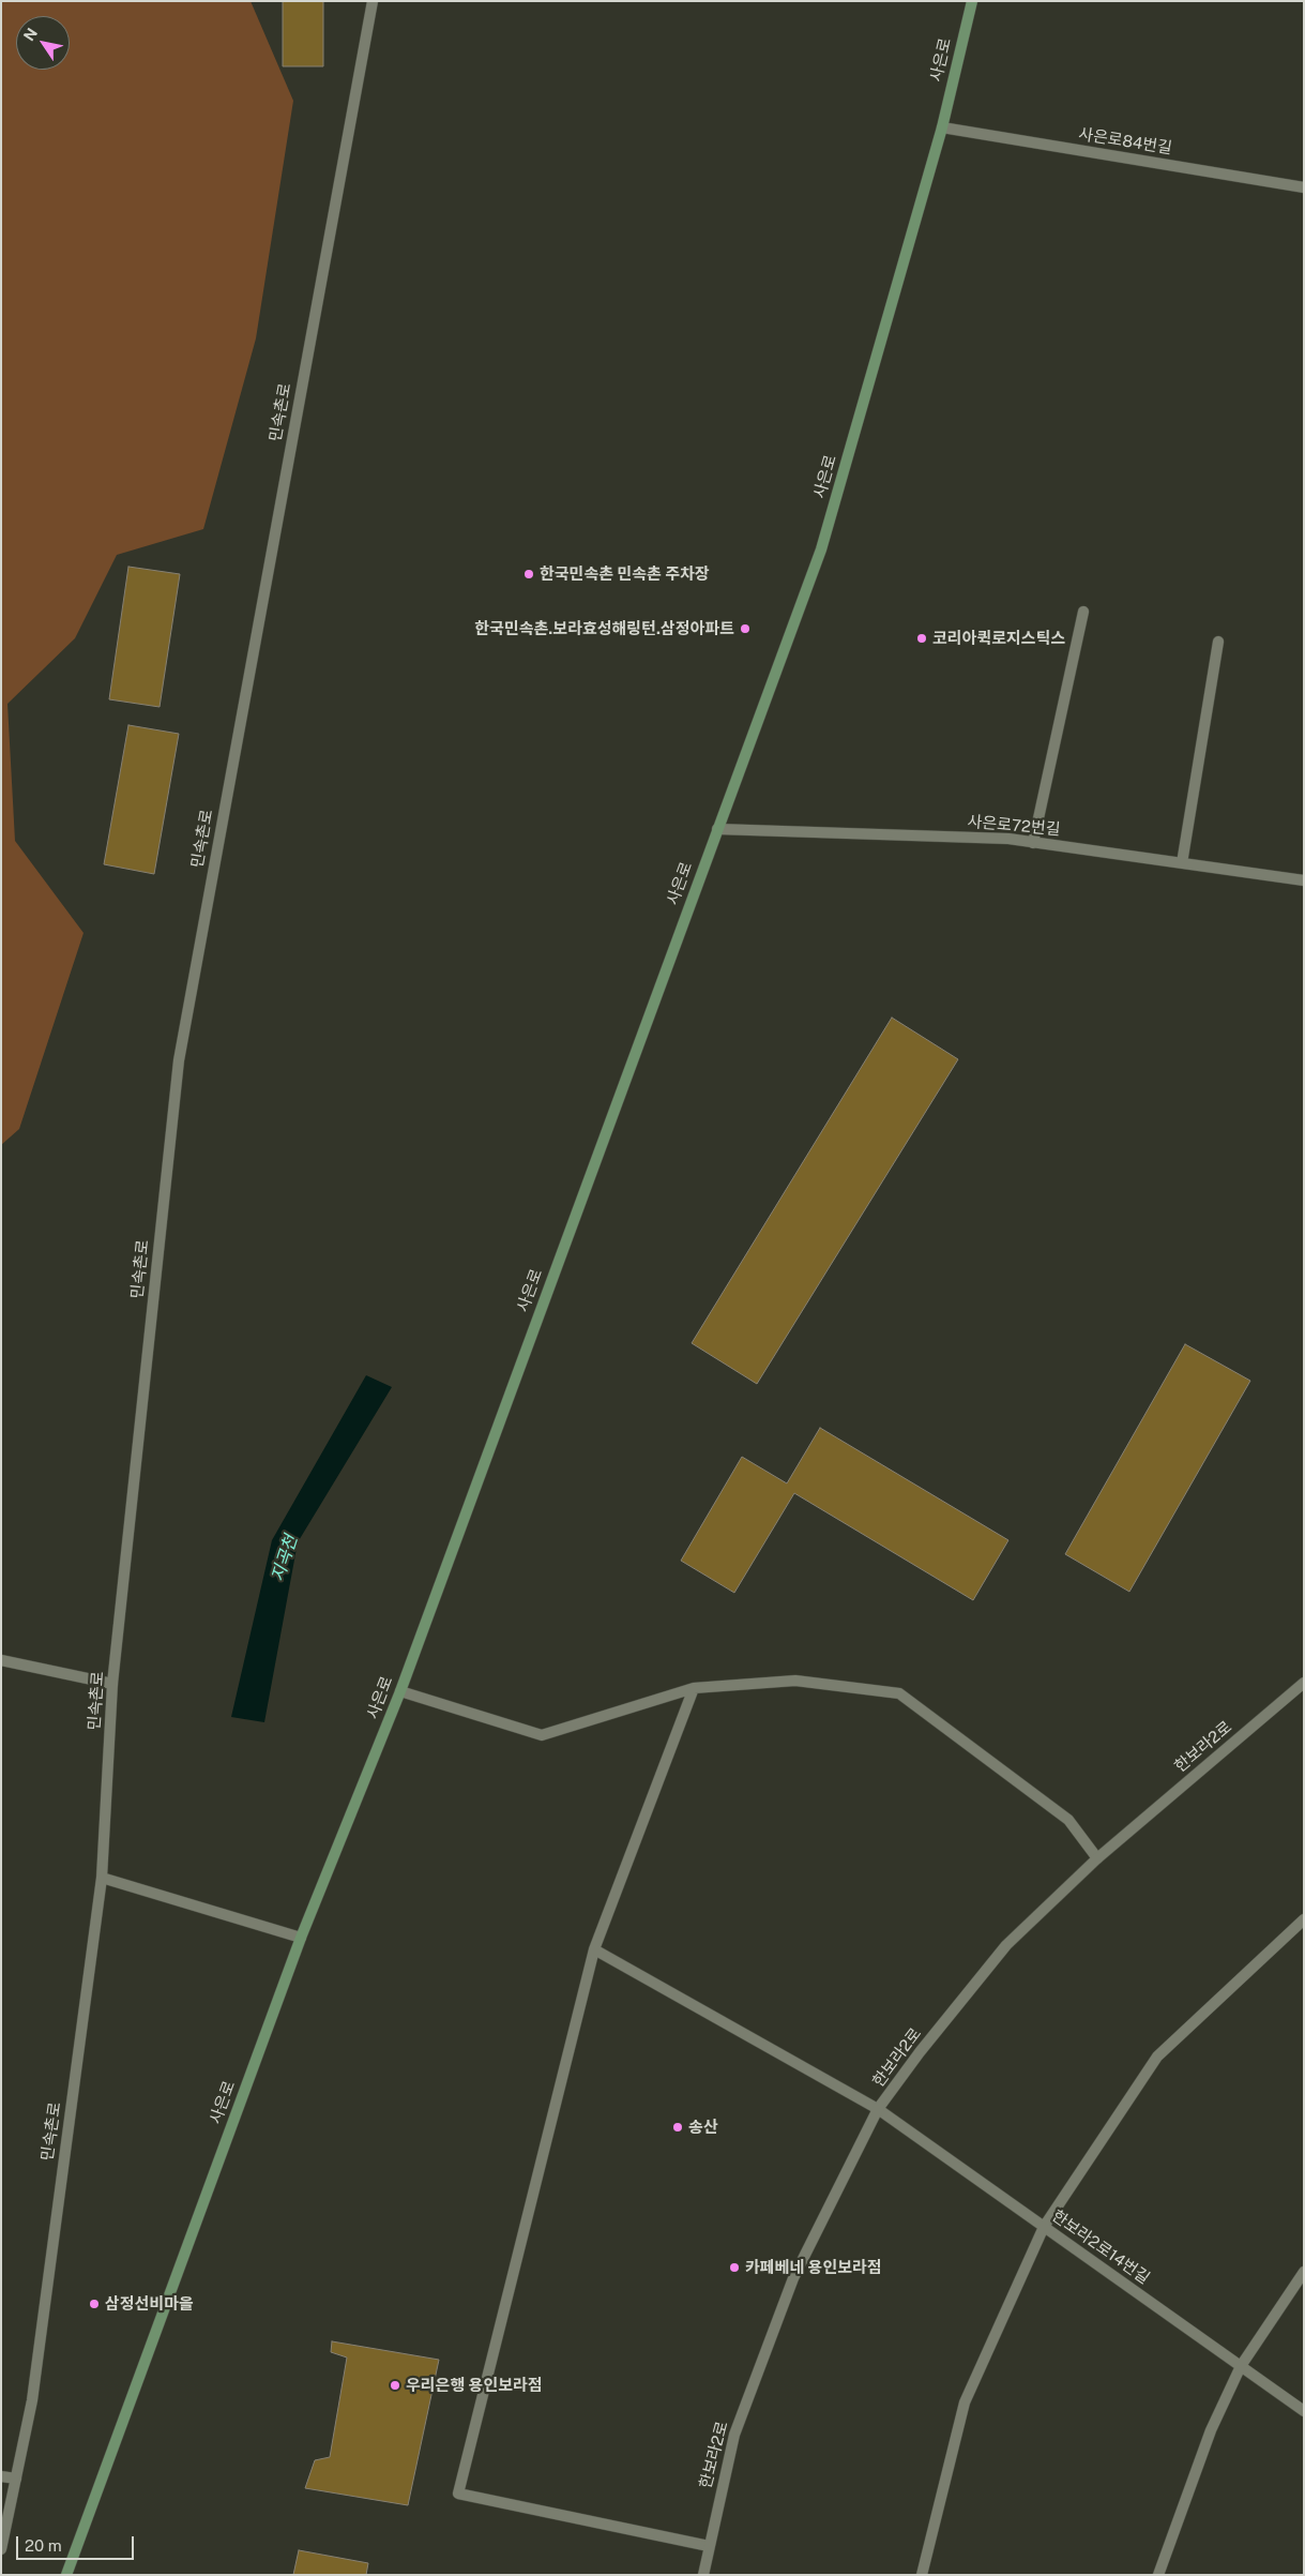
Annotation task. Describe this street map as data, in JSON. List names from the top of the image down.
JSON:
{
  "streets": {
    "main road": ["사은로"],
    "street": [
      "사은로84번길",
      "민속촌로",
      "사은로72번길",
      "한보라2로",
      "한보라2로14번길"
    ]
  },
  "crossings": [
    ["사은로", "사은로84번길"],
    ["사은로", "사은로72번길"],
    ["한보라2로", "한보라2로14번길"]
  ],
  "water": ["지곡천"],
  "places": [
    "한국민속촌 민속촌 주차장",
    "한국민속촌.보라효성해링턴.삼정아파트",
    "코리아퀵로지스틱스",
    "송산",
    "카페베네 용인보라점",
    "삼정선비마을",
    "우리은행 용인보라점"
  ],
  "scale_bar": "20 m",
  "north": "top left"
}
